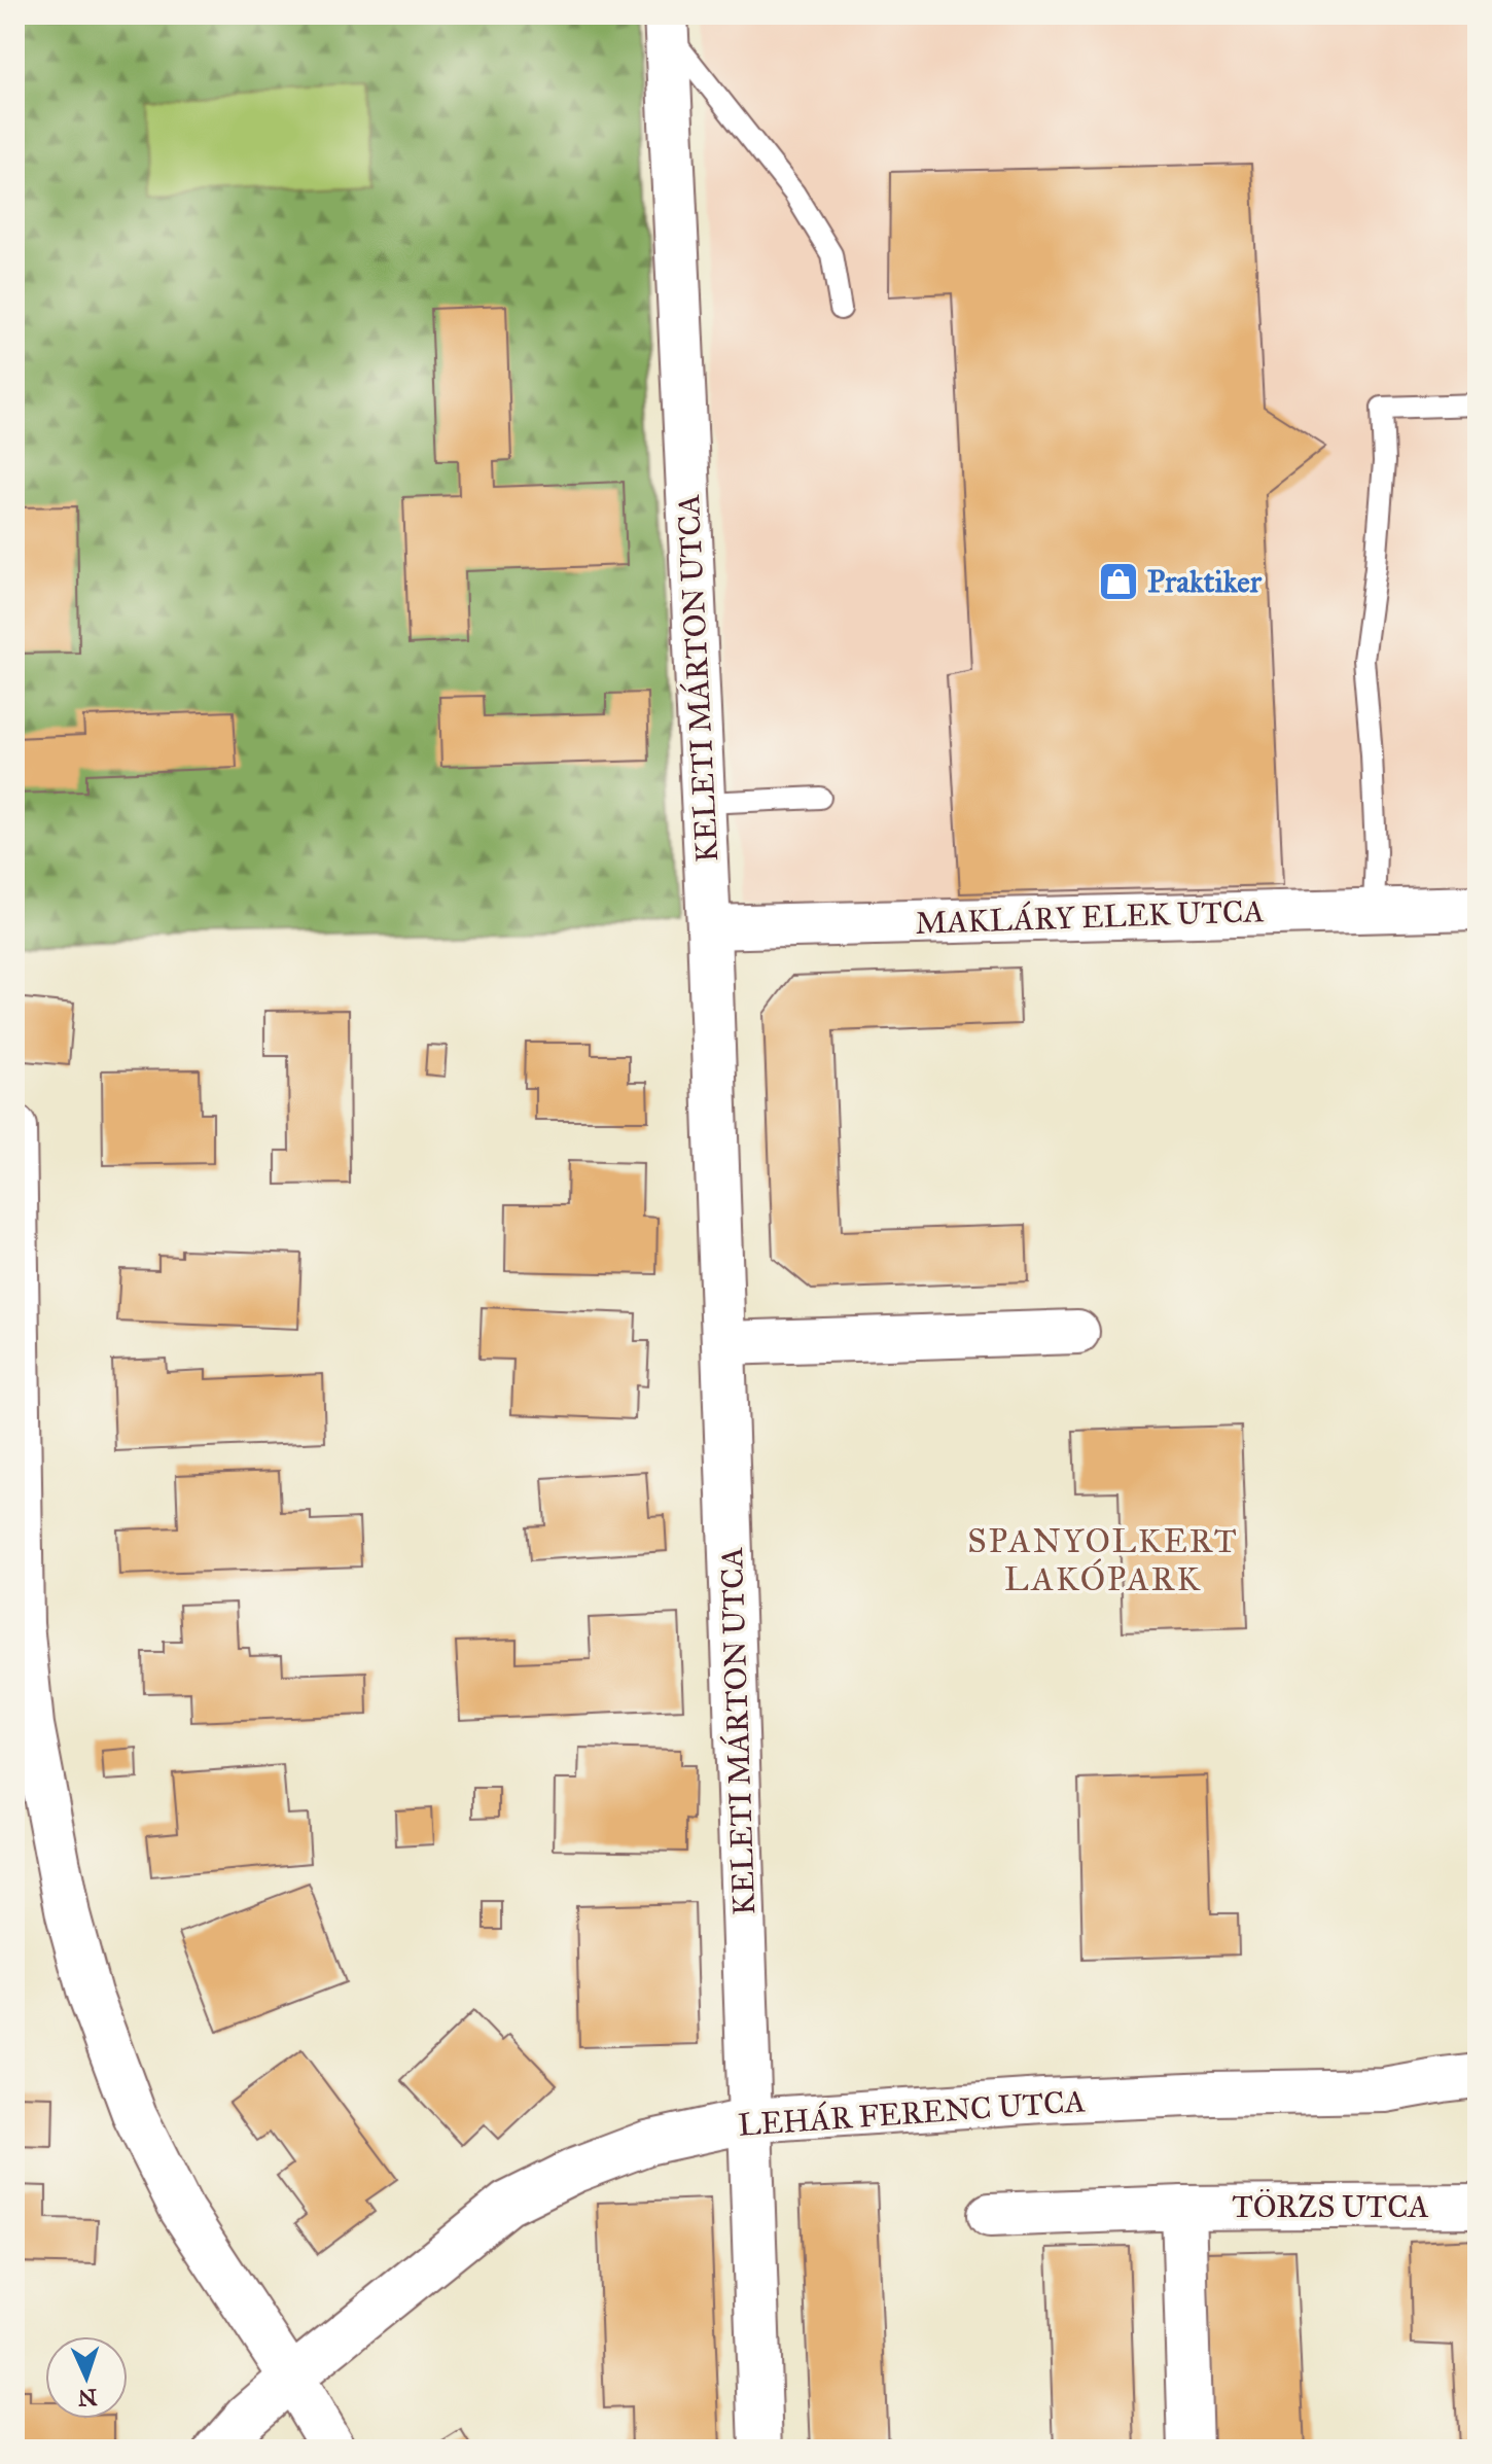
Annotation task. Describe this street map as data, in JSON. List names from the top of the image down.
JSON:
{
  "streets": {
    "street": [
      "KELETI MÁRTON UTCA",
      "MAKLÁRY ELEK UTCA",
      "LEHÁR FERENC UTCA",
      "TÖRZS UTCA"
    ]
  },
  "crossings": [
    ["KELETI MÁRTON UTCA", "MAKLÁRY ELEK UTCA"],
    ["KELETI MÁRTON UTCA", "LEHÁR FERENC UTCA"]
  ],
  "districts": ["SPANYOLKERT LAKÓPARK"],
  "places": {
    "shop": ["Praktiker"]
  },
  "north": "bottom"
}
